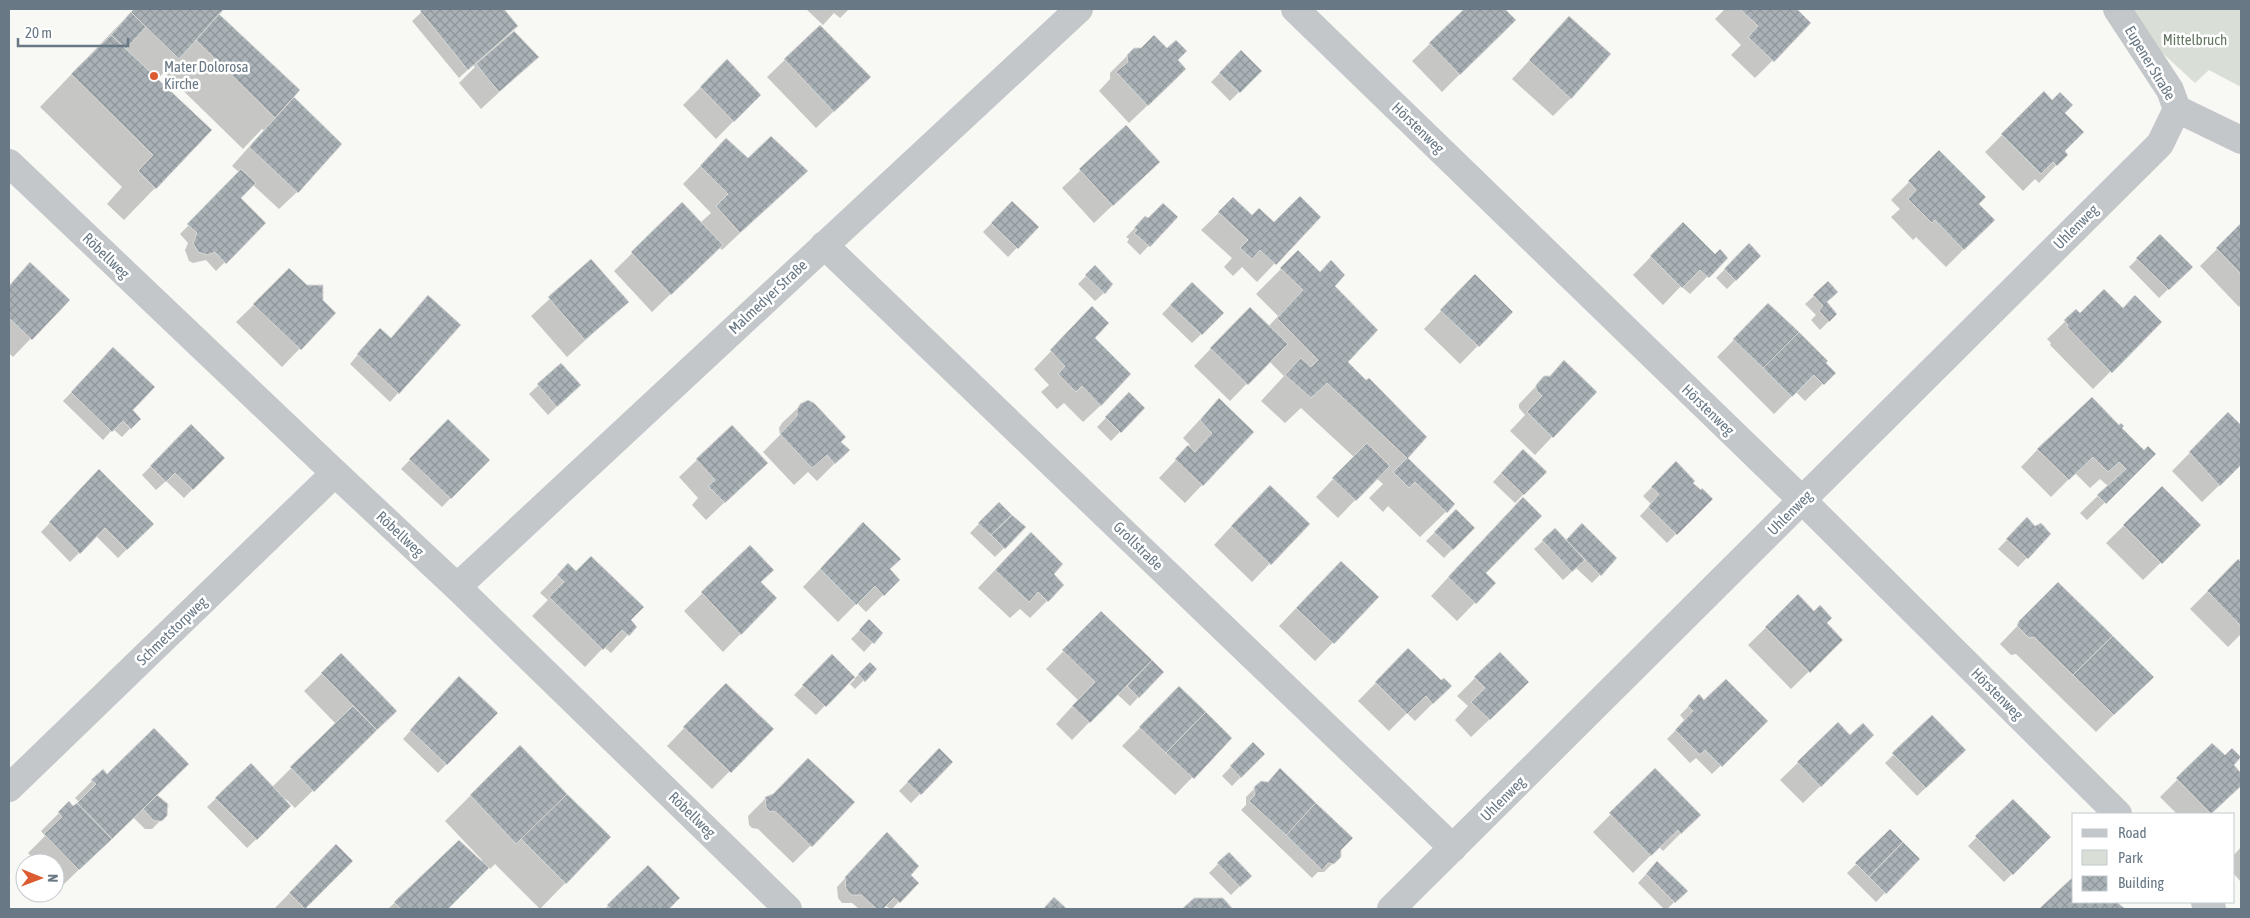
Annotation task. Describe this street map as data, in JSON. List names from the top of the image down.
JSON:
{
  "streets": {
    "street": [
      "Eupener Straße",
      "Hörstenweg",
      "Uhlenweg",
      "Röbellweg",
      "Malmedyer Straße",
      "Grollstraße",
      "Schmetstorpweg"
    ]
  },
  "crossings": [
    ["Eupener Straße", "Uhlenweg"],
    ["Hörstenweg", "Uhlenweg"],
    ["Uhlenweg", "Grollstraße"],
    ["Röbellweg", "Malmedyer Straße"],
    ["Röbellweg", "Schmetstorpweg"],
    ["Malmedyer Straße", "Grollstraße"]
  ],
  "parks": ["Mittelbruch"],
  "places": ["Mater Dolorosa Kirche"],
  "legend": ["Road", "Park", "Building"],
  "scale_bar": "20 m",
  "north": "right"
}
